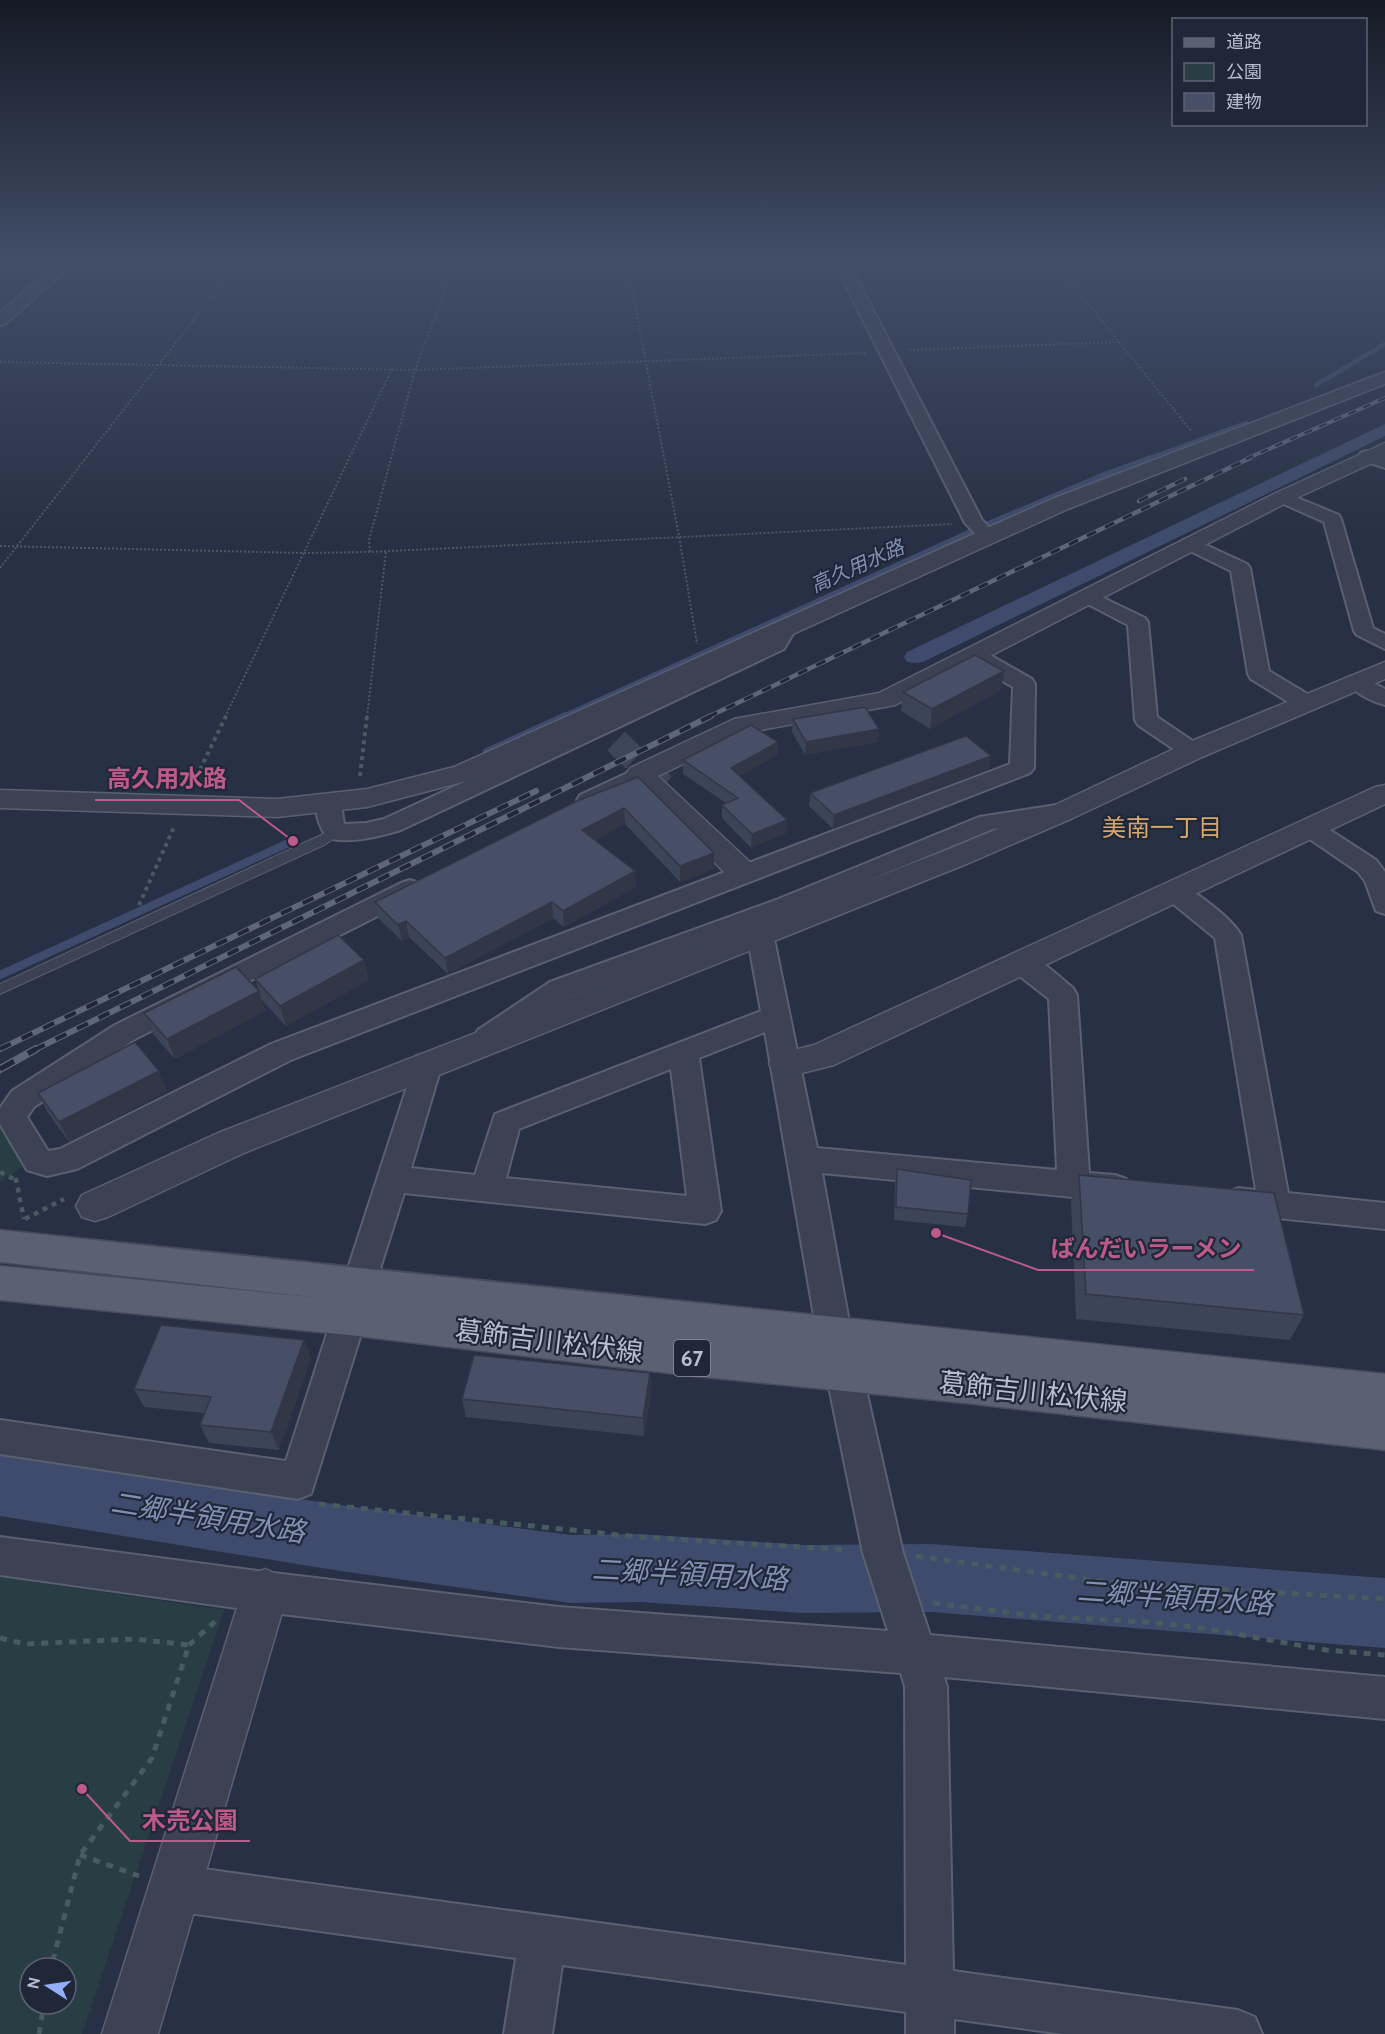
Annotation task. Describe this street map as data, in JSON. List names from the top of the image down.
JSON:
{
  "streets": {
    "main road": ["葛飾吉川松伏線", "67"]
  },
  "districts": ["美南一丁目"],
  "water": ["高久用水路", "二郷半領用水路"],
  "places": ["高久用水路", "ばんだいラーメン", "木売公園"],
  "legend": ["道路", "公園", "建物"],
  "north": "left"
}
